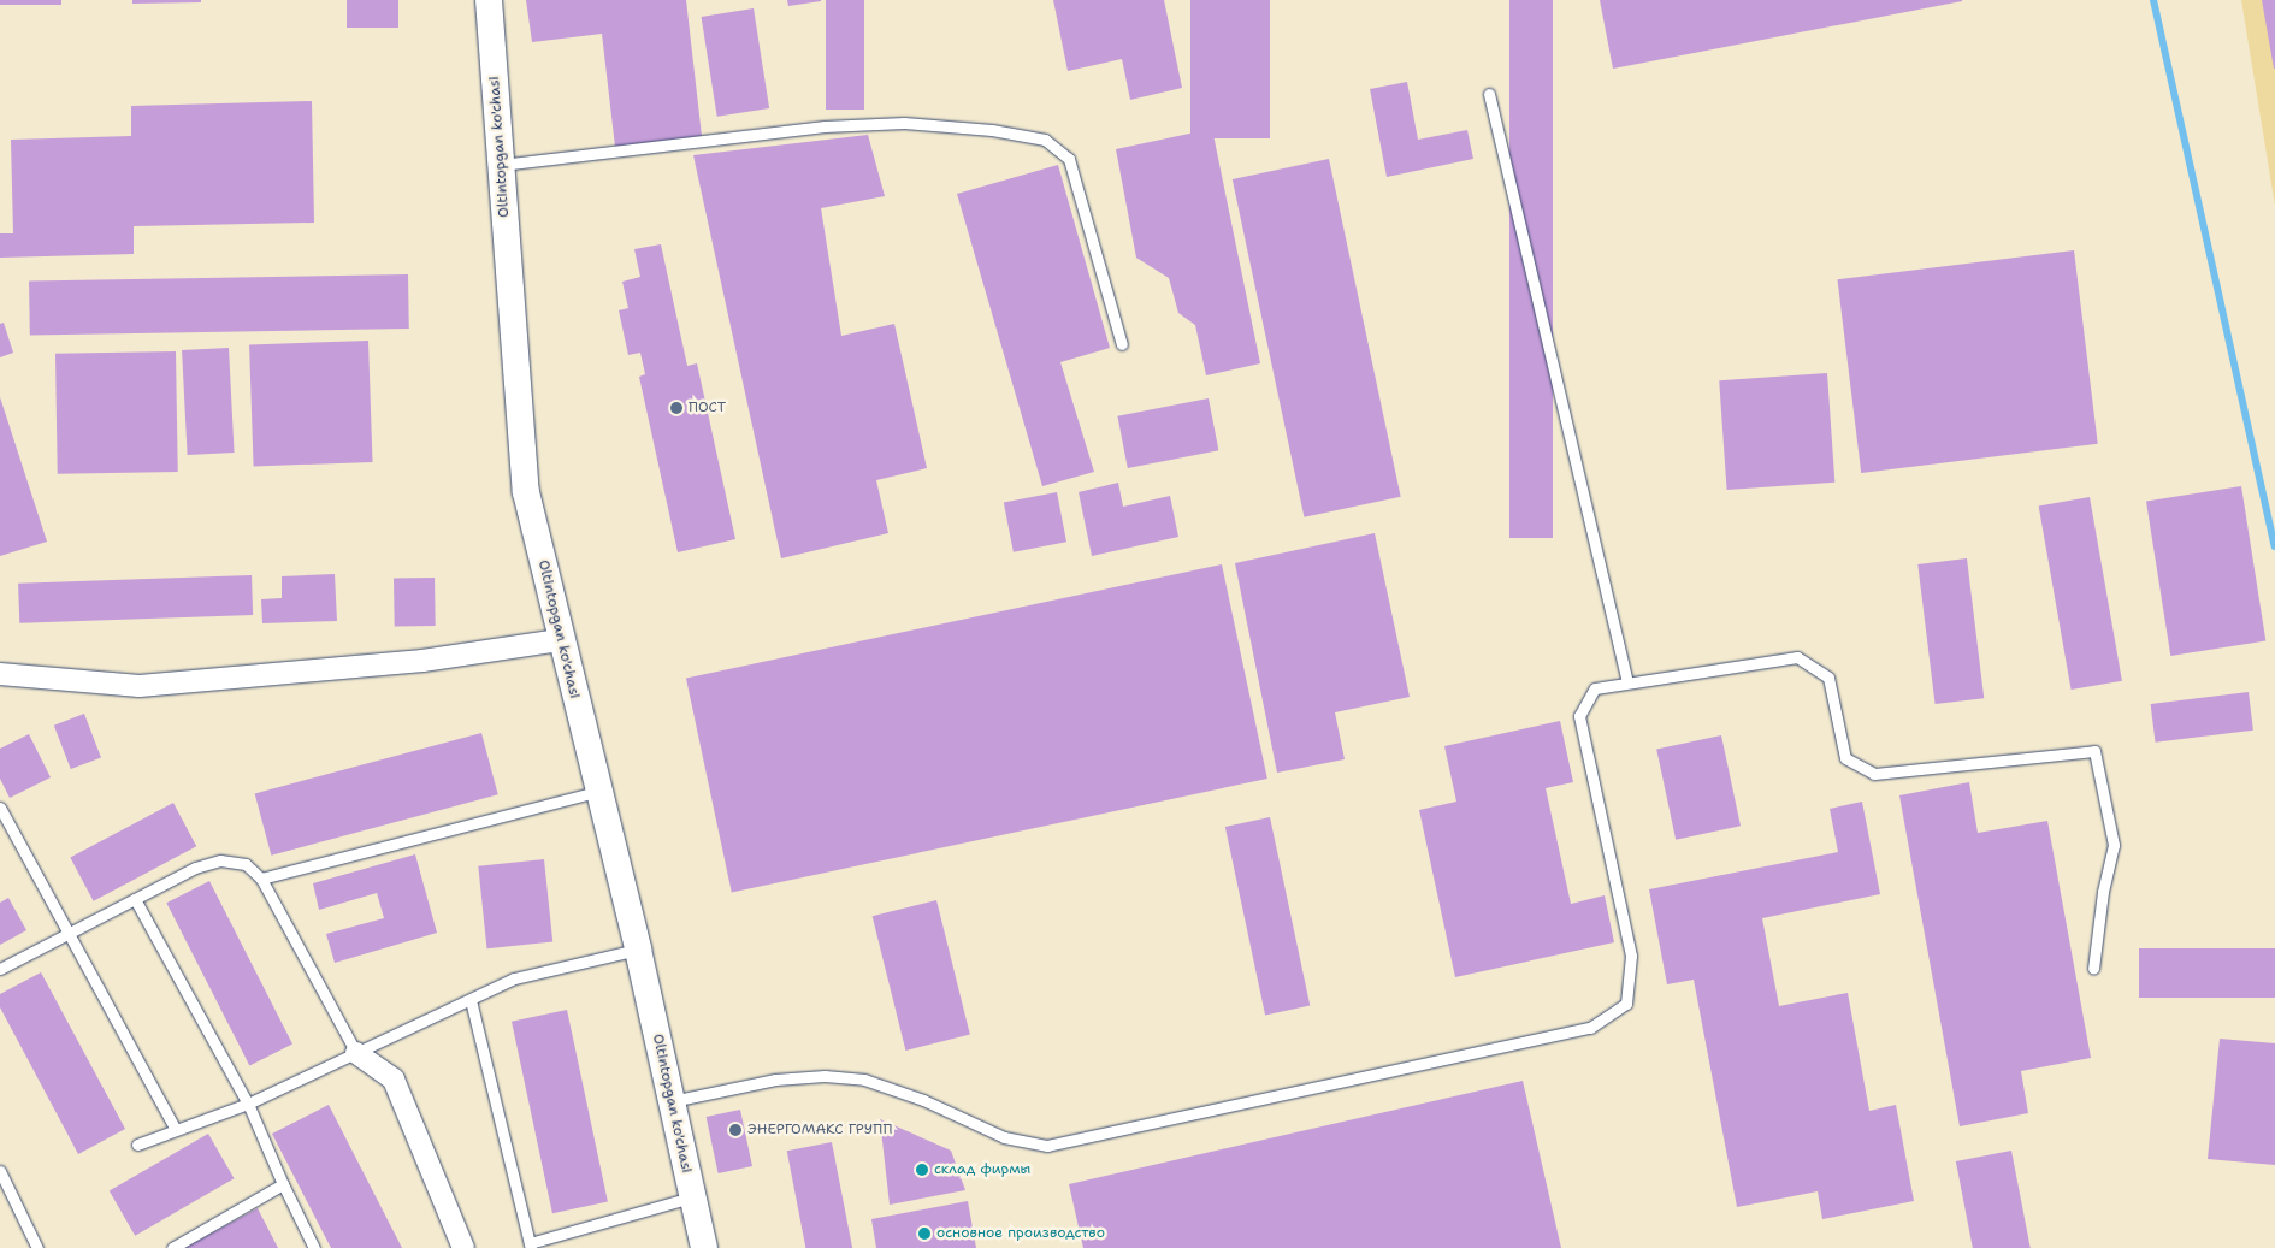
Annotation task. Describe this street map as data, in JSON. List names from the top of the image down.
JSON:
{
  "streets": {
    "street": ["Oltintopgan ko'chasi"]
  },
  "places": [
    "ПОСТ",
    "ЭНЕРГОМАКС ГРУПП",
    "склад фирмы",
    "основное производство"
  ]
}
